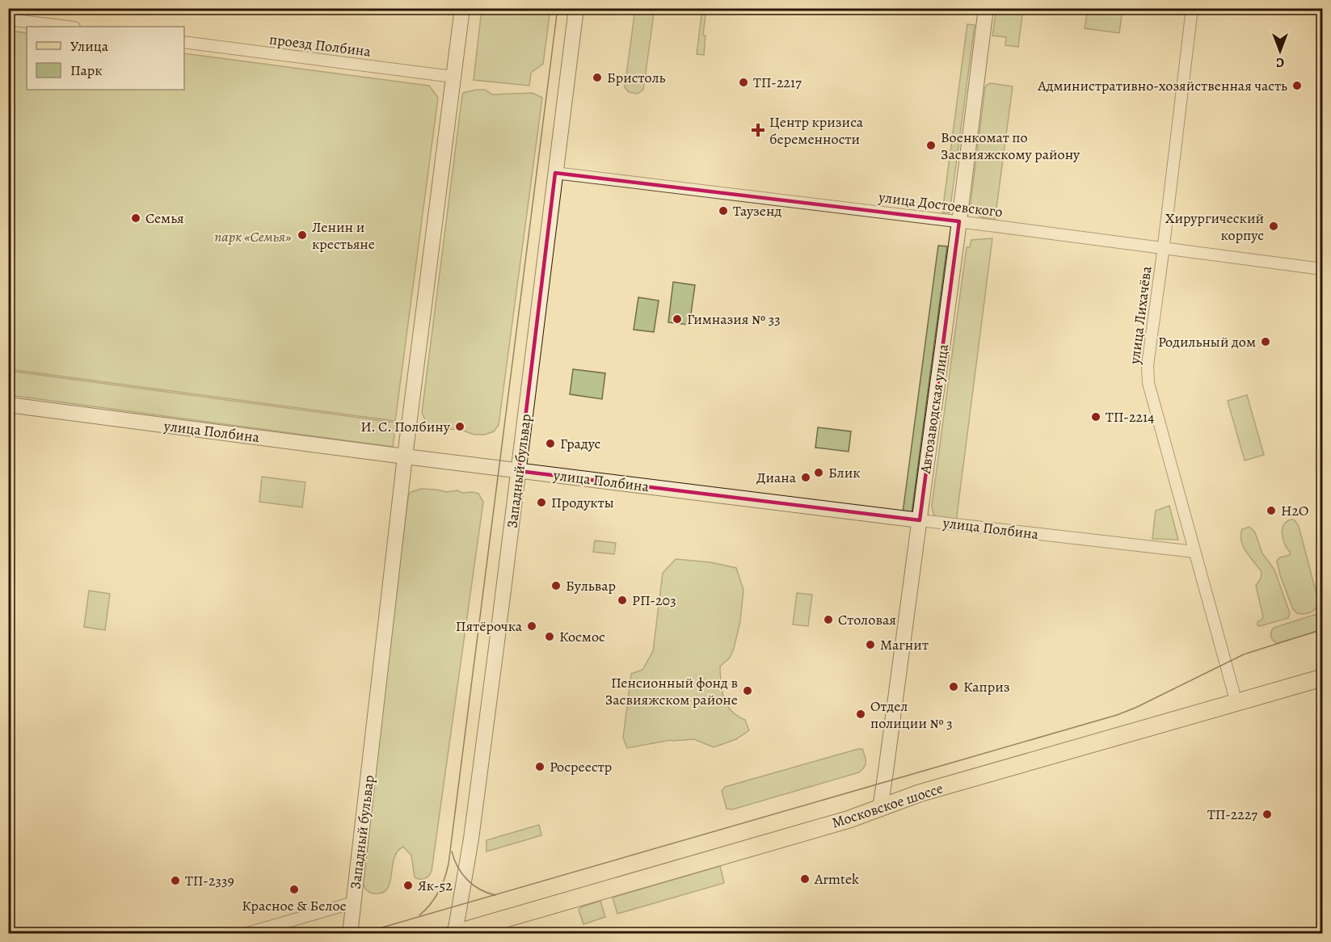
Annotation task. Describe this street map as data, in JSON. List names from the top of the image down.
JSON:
{
  "streets": {
    "main road": ["Московское шоссе"],
    "street": [
      "проезд Полбина",
      "улица Достоевского",
      "улица Лихачёва",
      "Автозаводская улица",
      "улица Полбина",
      "Западный бульвар"
    ]
  },
  "crossings": [
    ["проезд Полбина", "Западный бульвар"],
    ["улица Достоевского", "улица Лихачёва"],
    ["улица Достоевского", "Автозаводская улица"],
    ["улица Достоевского", "Западный бульвар"],
    ["улица Лихачёва", "улица Полбина"],
    ["улица Лихачёва", "Московское шоссе"],
    ["Автозаводская улица", "улица Полбина"],
    ["Автозаводская улица", "Московское шоссе"],
    ["улица Полбина", "Западный бульвар"],
    ["Западный бульвар", "Московское шоссе"]
  ],
  "parks": ["парк «Семья»"],
  "places": {
    "other": [
      "Бристоль",
      "ТП-2217",
      "Административно-хозяйственная часть",
      "Военкомат по Засвияжскому району",
      "Таузенд",
      "Семья",
      "Хирургический корпус",
      "Ленин и крестьяне",
      "Гимназия № 33",
      "Родильный дом",
      "ТП-2214",
      "И. С. Полбину",
      "Градус",
      "Блик",
      "Диана",
      "Продукты",
      "H2O",
      "Бульвар",
      "РП-203",
      "Столовая",
      "Пятёрочка",
      "Космос",
      "Магнит",
      "Каприз",
      "Пенсионный фонд в Засвияжском районе",
      "Отдел полиции № 3",
      "Росреестр",
      "ТП-2227",
      "Armtek",
      "ТП-2339",
      "Як-52",
      "Красное & Белое"
    ],
    "health": ["Центр кризиса беременности"]
  },
  "legend": ["Улица", "Парк"],
  "north": "bottom"
}
